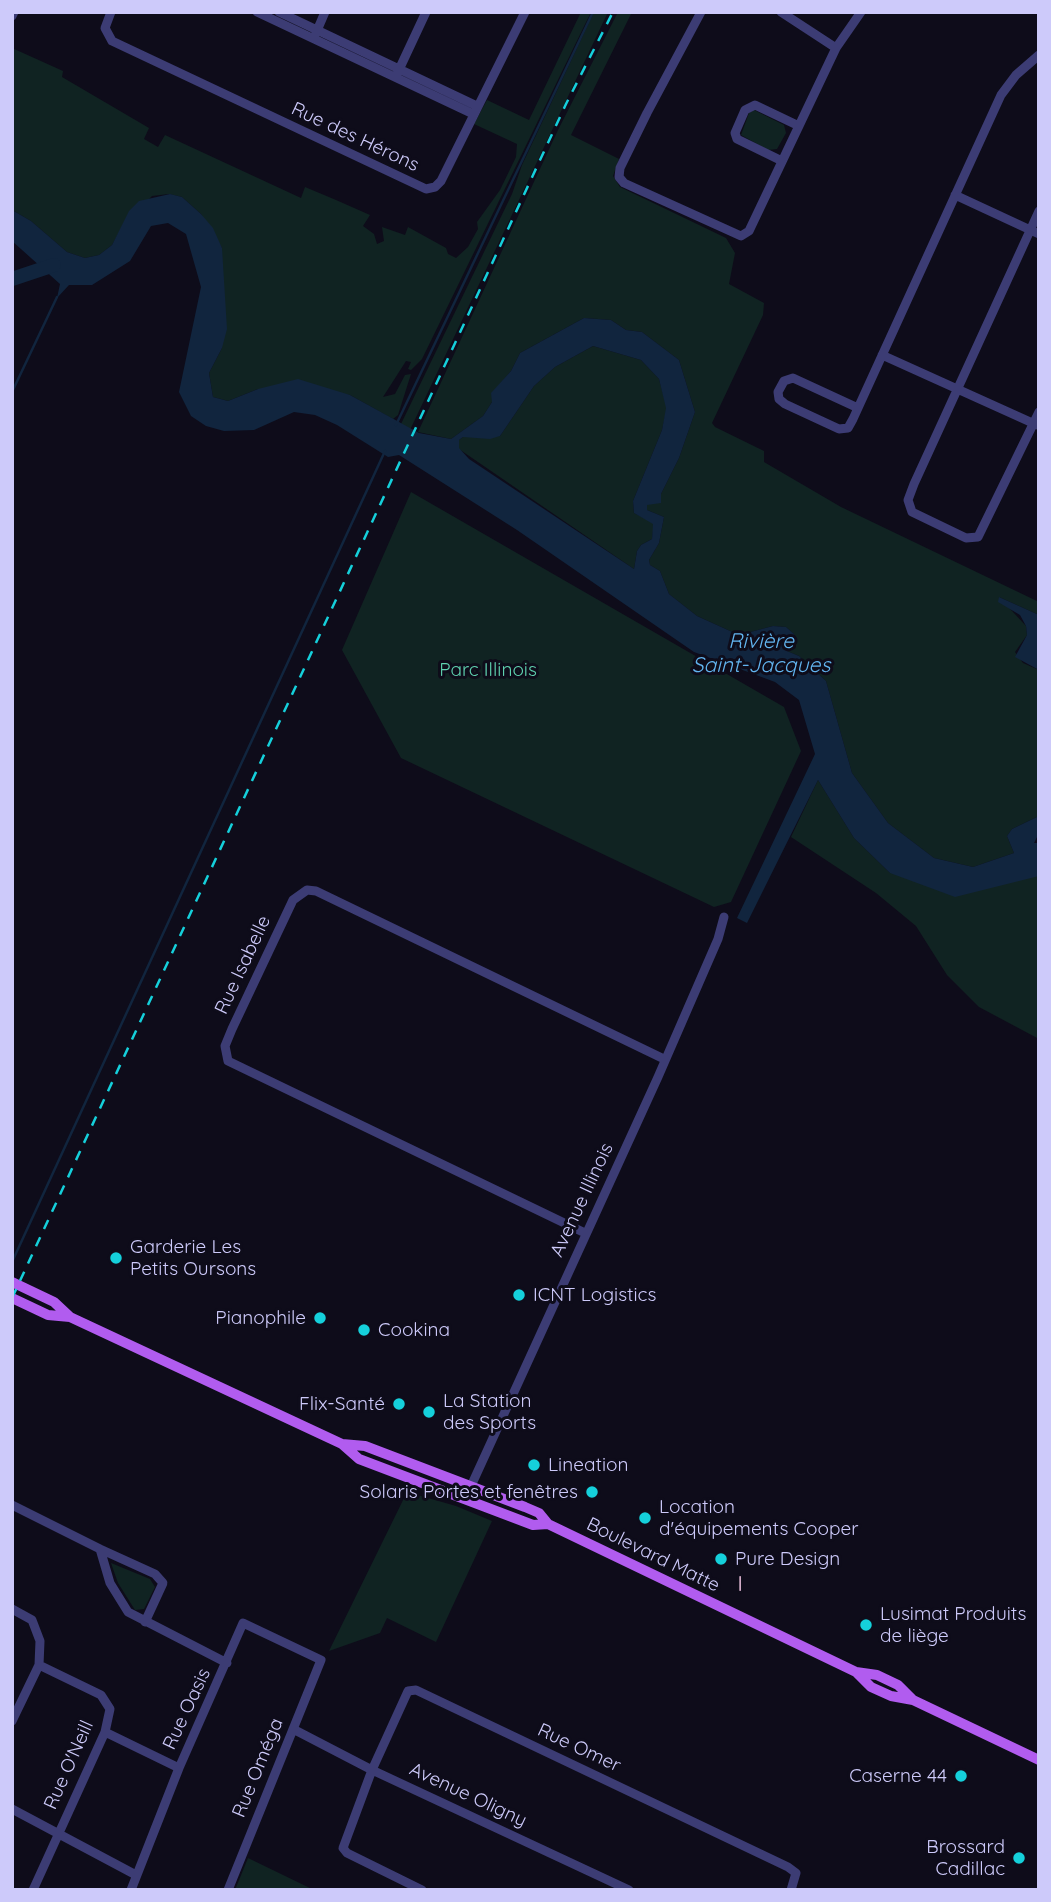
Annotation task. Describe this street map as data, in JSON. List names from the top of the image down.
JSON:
{
  "streets": {
    "main road": ["Boulevard Matte"],
    "street": [
      "Rue des Hérons",
      "Rue Isabelle",
      "Avenue Illinois",
      "Rue Oasis",
      "Rue Omer",
      "Rue O'Neill",
      "Rue Oméga",
      "Avenue Oligny"
    ]
  },
  "crossings": [
    ["Rue Isabelle", "Avenue Illinois"],
    ["Avenue Illinois", "Boulevard Matte"],
    ["Rue Oasis", "Rue Oméga"],
    ["Rue Omer", "Avenue Oligny"],
    ["Rue Oméga", "Avenue Oligny"]
  ],
  "districts": ["I"],
  "water": ["Rivière Saint-Jacques"],
  "parks": ["Parc Illinois"],
  "places": [
    "Garderie Les Petits Oursons",
    "ICNT Logistics",
    "Pianophile",
    "Cookina",
    "Flix-Santé",
    "La Station des Sports",
    "Lineation",
    "Solaris Portes et fenêtres",
    "Location d'équipements Cooper",
    "Pure Design",
    "Lusimat Produits de liège",
    "Caserne 44",
    "Brossard Cadillac"
  ]
}
